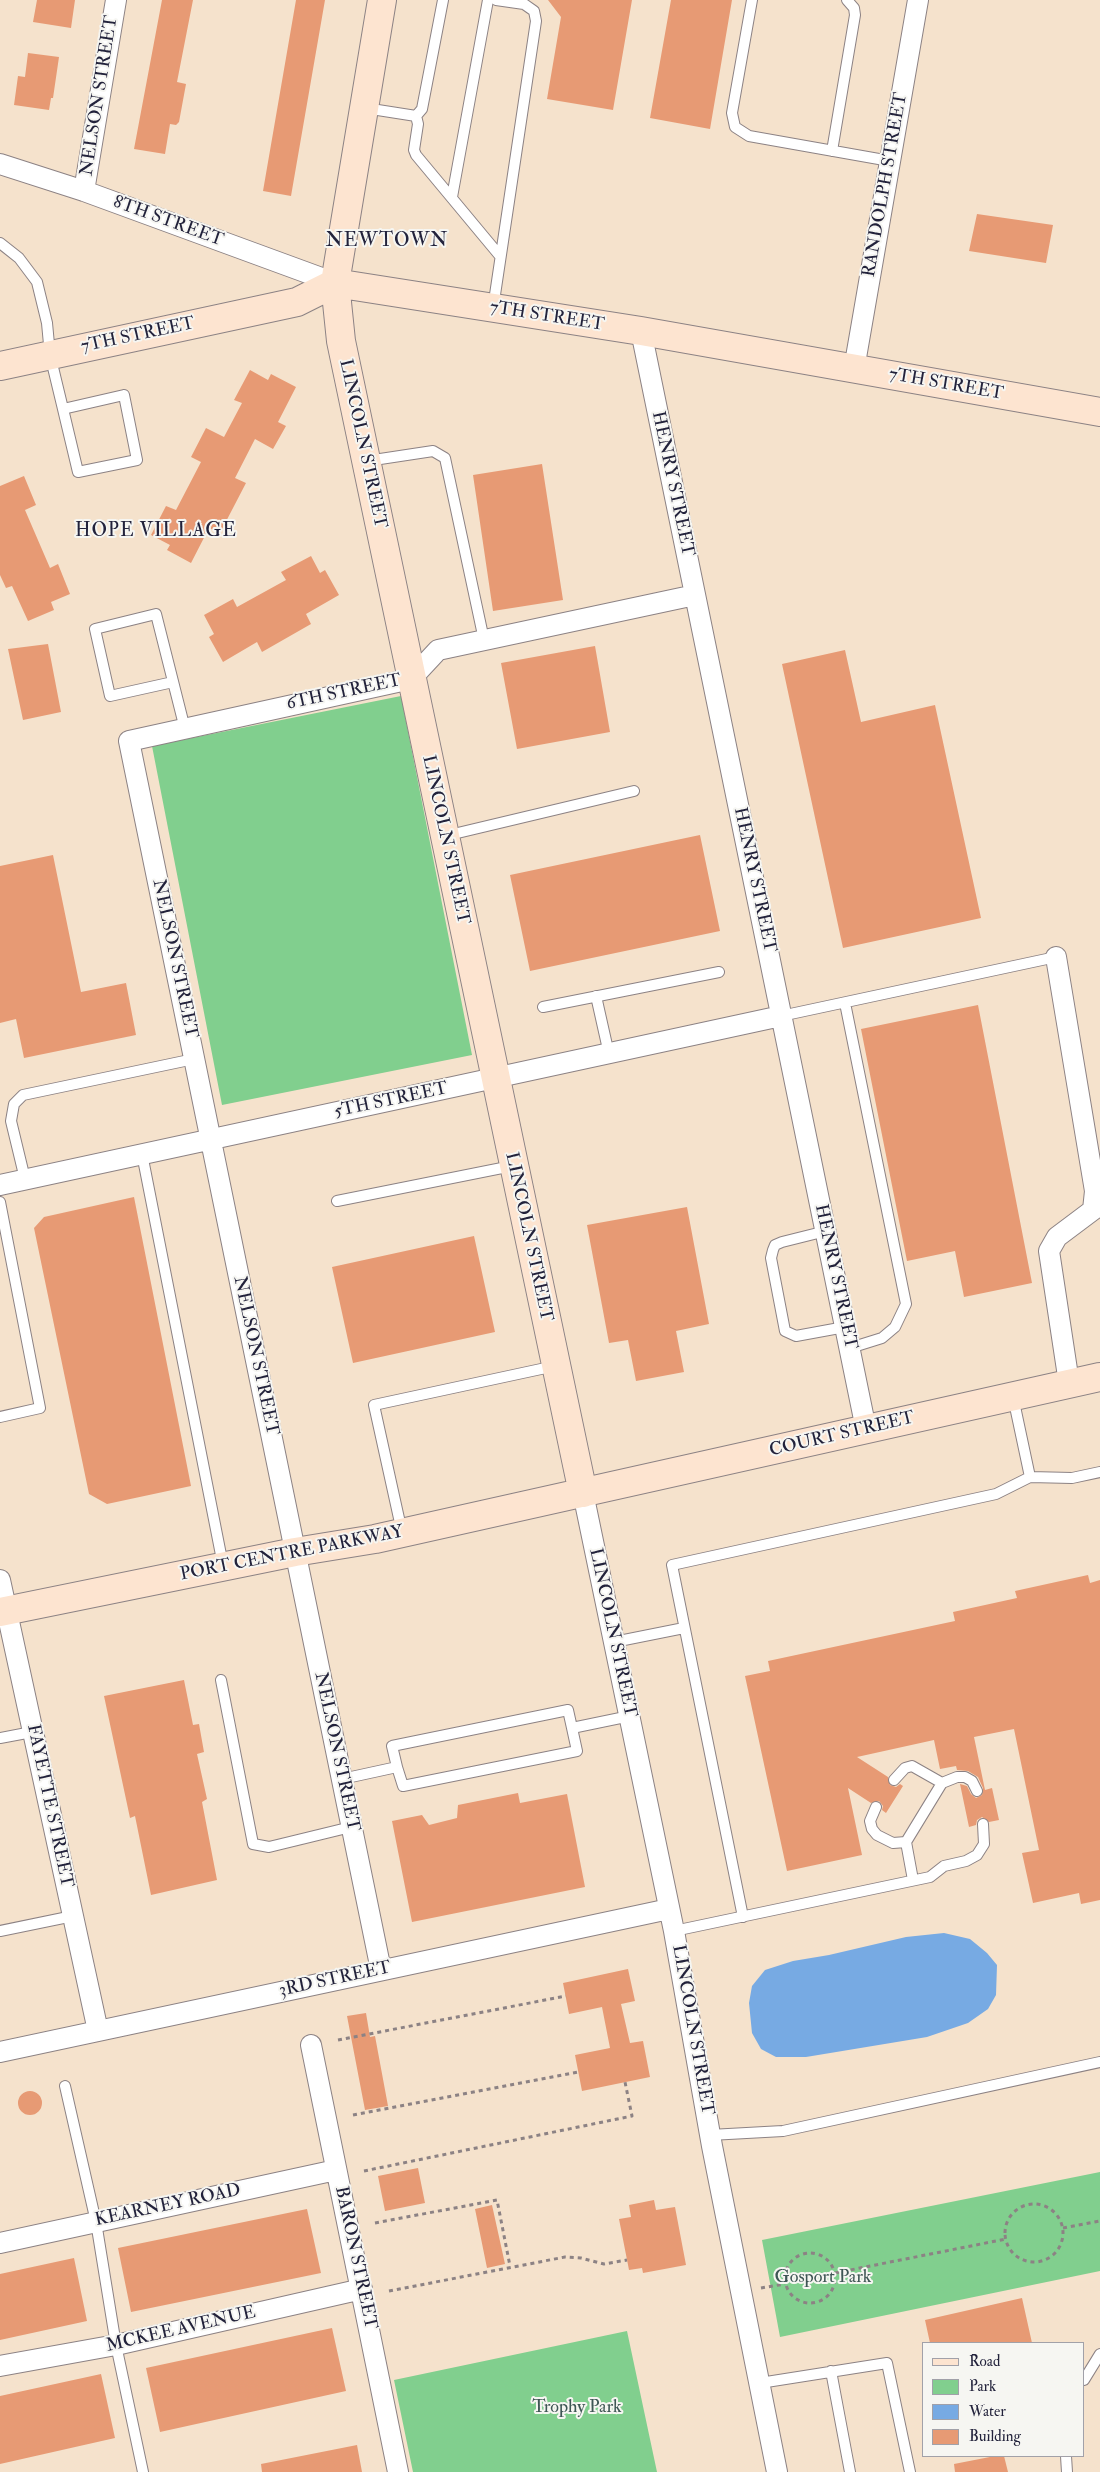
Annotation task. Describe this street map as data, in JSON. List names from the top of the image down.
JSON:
{
  "streets": {
    "street": [
      "NELSON STREET",
      "RANDOLPH STREET",
      "8TH STREET",
      "7TH STREET",
      "LINCOLN STREET",
      "HENRY STREET",
      "6TH STREET",
      "5TH STREET",
      "COURT STREET",
      "PORT CENTRE PARKWAY",
      "FAYETTE STREET",
      "3RD STREET",
      "KEARNEY ROAD",
      "BARON STREET",
      "MCKEE AVENUE"
    ]
  },
  "crossings": [
    ["NELSON STREET", "8TH STREET"],
    ["NELSON STREET", "6TH STREET"],
    ["NELSON STREET", "5TH STREET"],
    ["NELSON STREET", "PORT CENTRE PARKWAY"],
    ["NELSON STREET", "3RD STREET"],
    ["RANDOLPH STREET", "7TH STREET"],
    ["8TH STREET", "7TH STREET"],
    ["8TH STREET", "LINCOLN STREET"],
    ["7TH STREET", "LINCOLN STREET"],
    ["7TH STREET", "HENRY STREET"],
    ["LINCOLN STREET", "6TH STREET"],
    ["LINCOLN STREET", "5TH STREET"],
    ["LINCOLN STREET", "COURT STREET"],
    ["LINCOLN STREET", "PORT CENTRE PARKWAY"],
    ["LINCOLN STREET", "3RD STREET"],
    ["HENRY STREET", "6TH STREET"],
    ["HENRY STREET", "5TH STREET"],
    ["HENRY STREET", "COURT STREET"],
    ["COURT STREET", "PORT CENTRE PARKWAY"],
    ["PORT CENTRE PARKWAY", "FAYETTE STREET"],
    ["FAYETTE STREET", "3RD STREET"],
    ["KEARNEY ROAD", "BARON STREET"],
    ["BARON STREET", "MCKEE AVENUE"]
  ],
  "districts": ["NEWTOWN", "HOPE VILLAGE"],
  "parks": ["Gosport Park", "Trophy Park"],
  "legend": [
    "Road",
    "Park",
    "Water",
    "Building"
  ]
}
